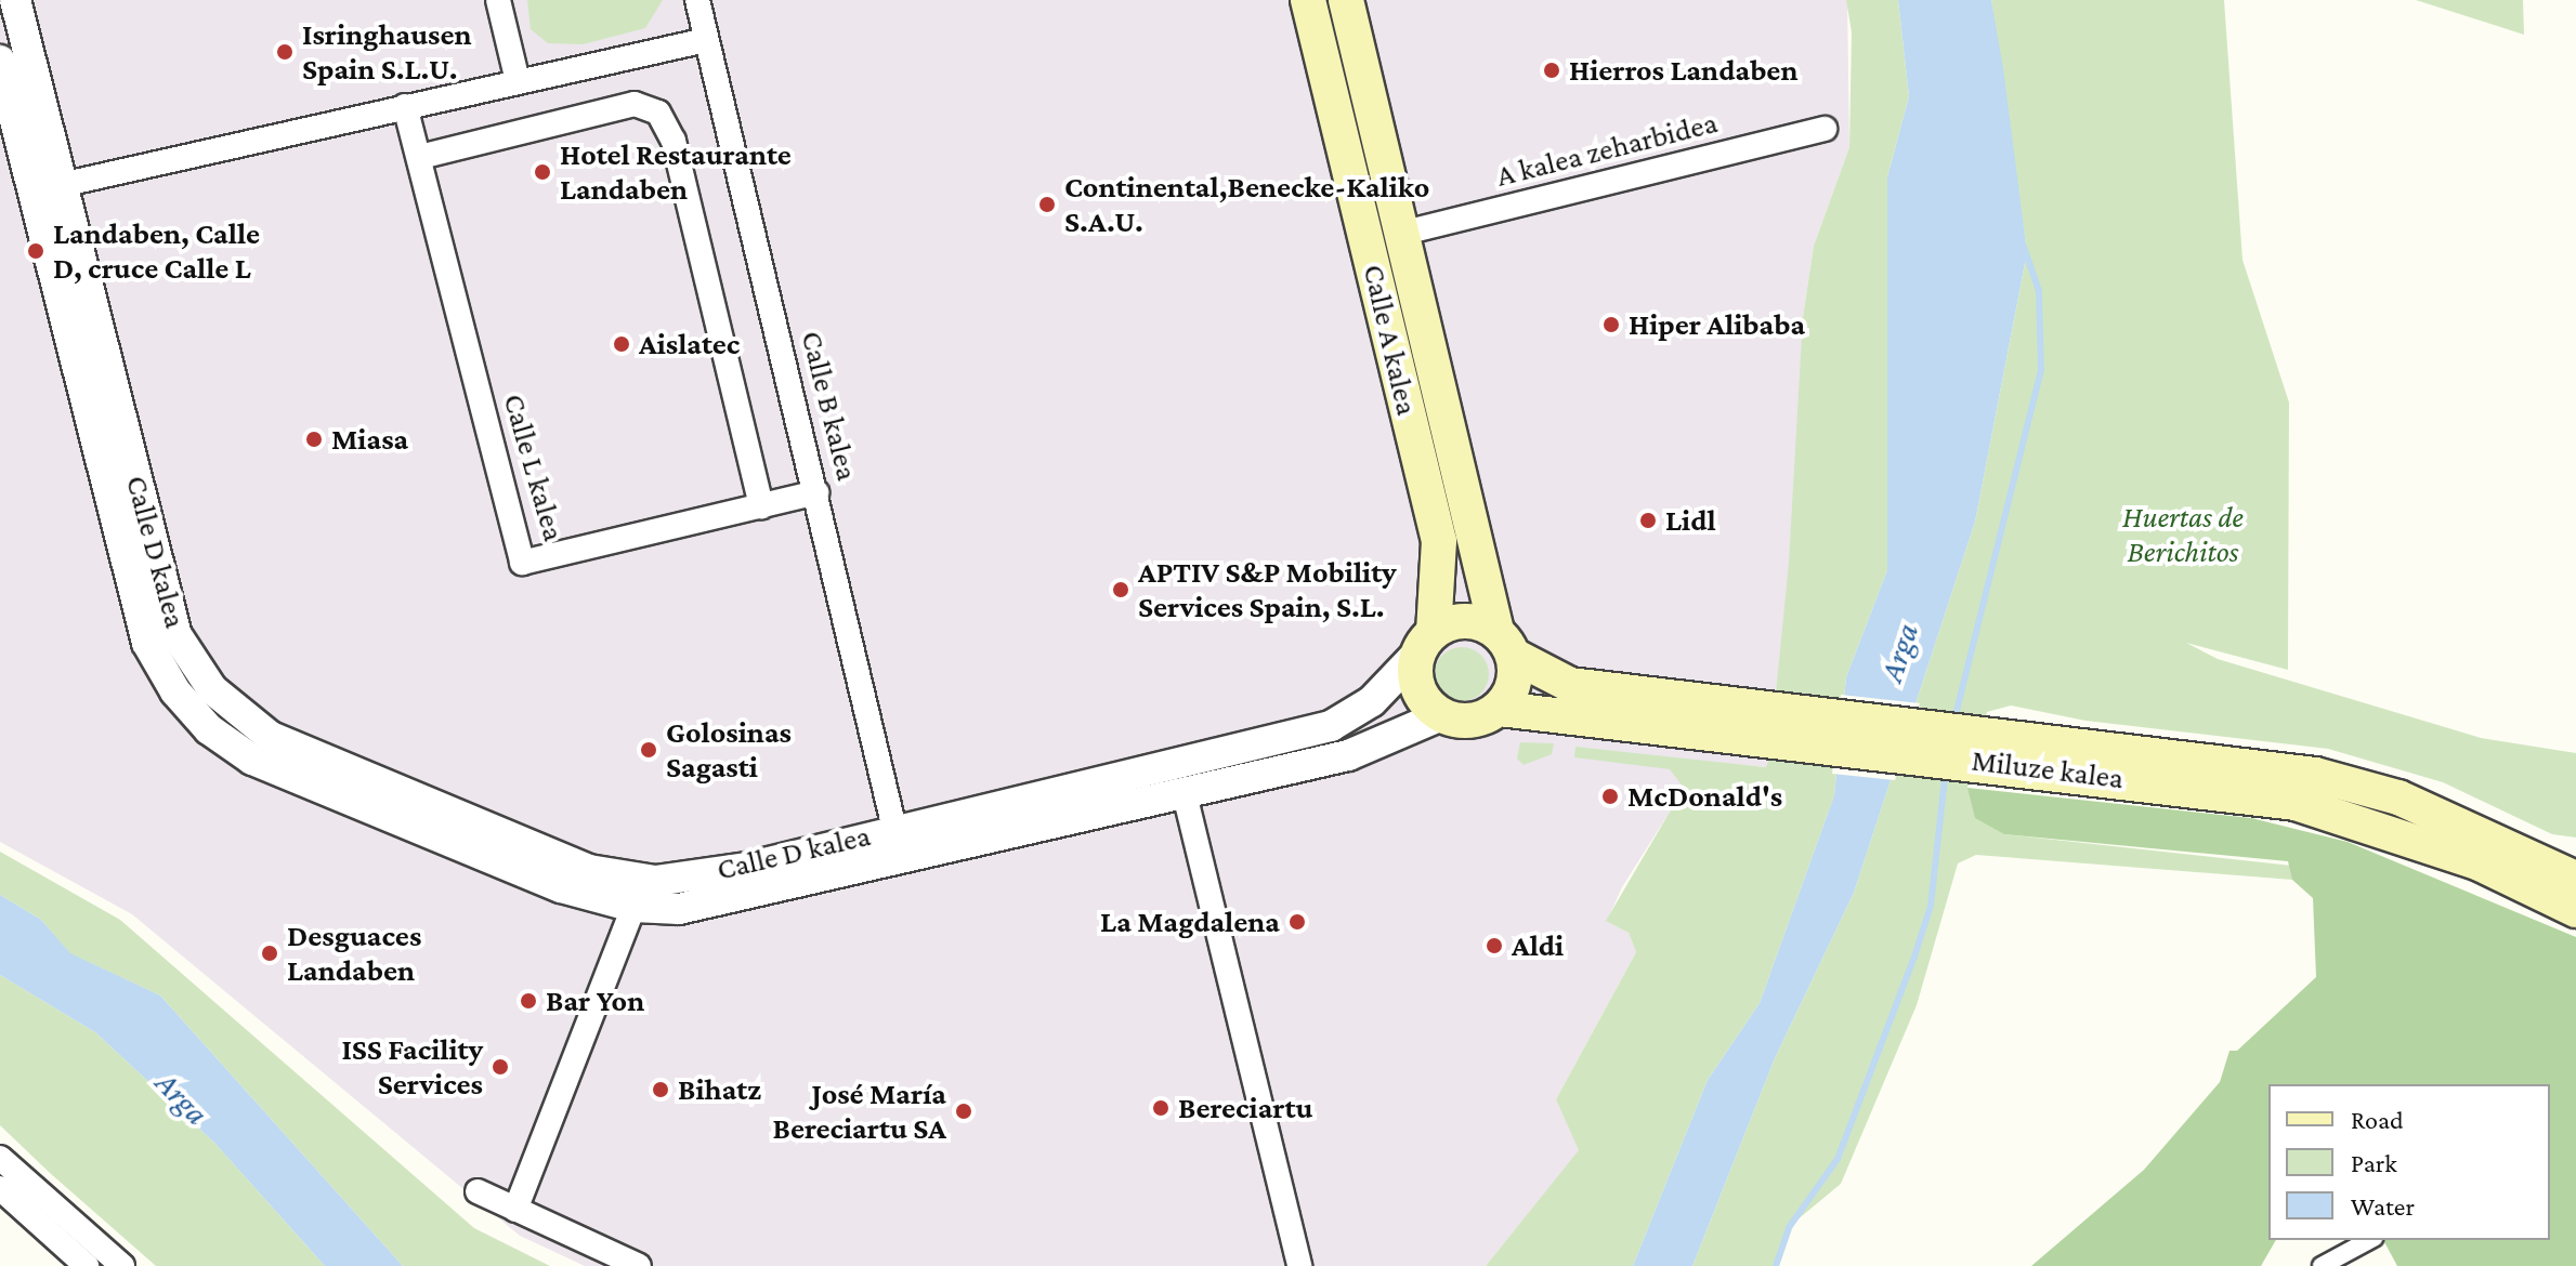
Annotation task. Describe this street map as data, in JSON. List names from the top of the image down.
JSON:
{
  "streets": {
    "main road": ["Calle A kalea", "Miluze kalea"],
    "street": [
      "A kalea zeharbidea",
      "Calle B kalea",
      "Calle L kalea",
      "Calle D kalea"
    ]
  },
  "crossings": [
    ["Calle A kalea", "Miluze kalea"],
    ["Calle B kalea", "Calle L kalea"],
    ["Calle B kalea", "Calle D kalea"]
  ],
  "water": ["Arga"],
  "parks": ["Huertas de Berichitos"],
  "places": [
    "Isringhausen Spain S.L.U.",
    "Hierros Landaben",
    "Hotel Restaurante Landaben",
    "Continental,Benecke-Kaliko S.A.U.",
    "Landaben, Calle D, cruce Calle L",
    "Hiper Alibaba",
    "Aislatec",
    "Miasa",
    "Lidl",
    "APTIV S&P Mobility Services Spain, S.L.",
    "Golosinas Sagasti",
    "McDonald's",
    "La Magdalena",
    "Aldi",
    "Desguaces Landaben",
    "Bar Yon",
    "ISS Facility Services",
    "Bihatz",
    "Bereciartu",
    "José María Bereciartu SA"
  ],
  "legend": ["Road", "Park", "Water"]
}
